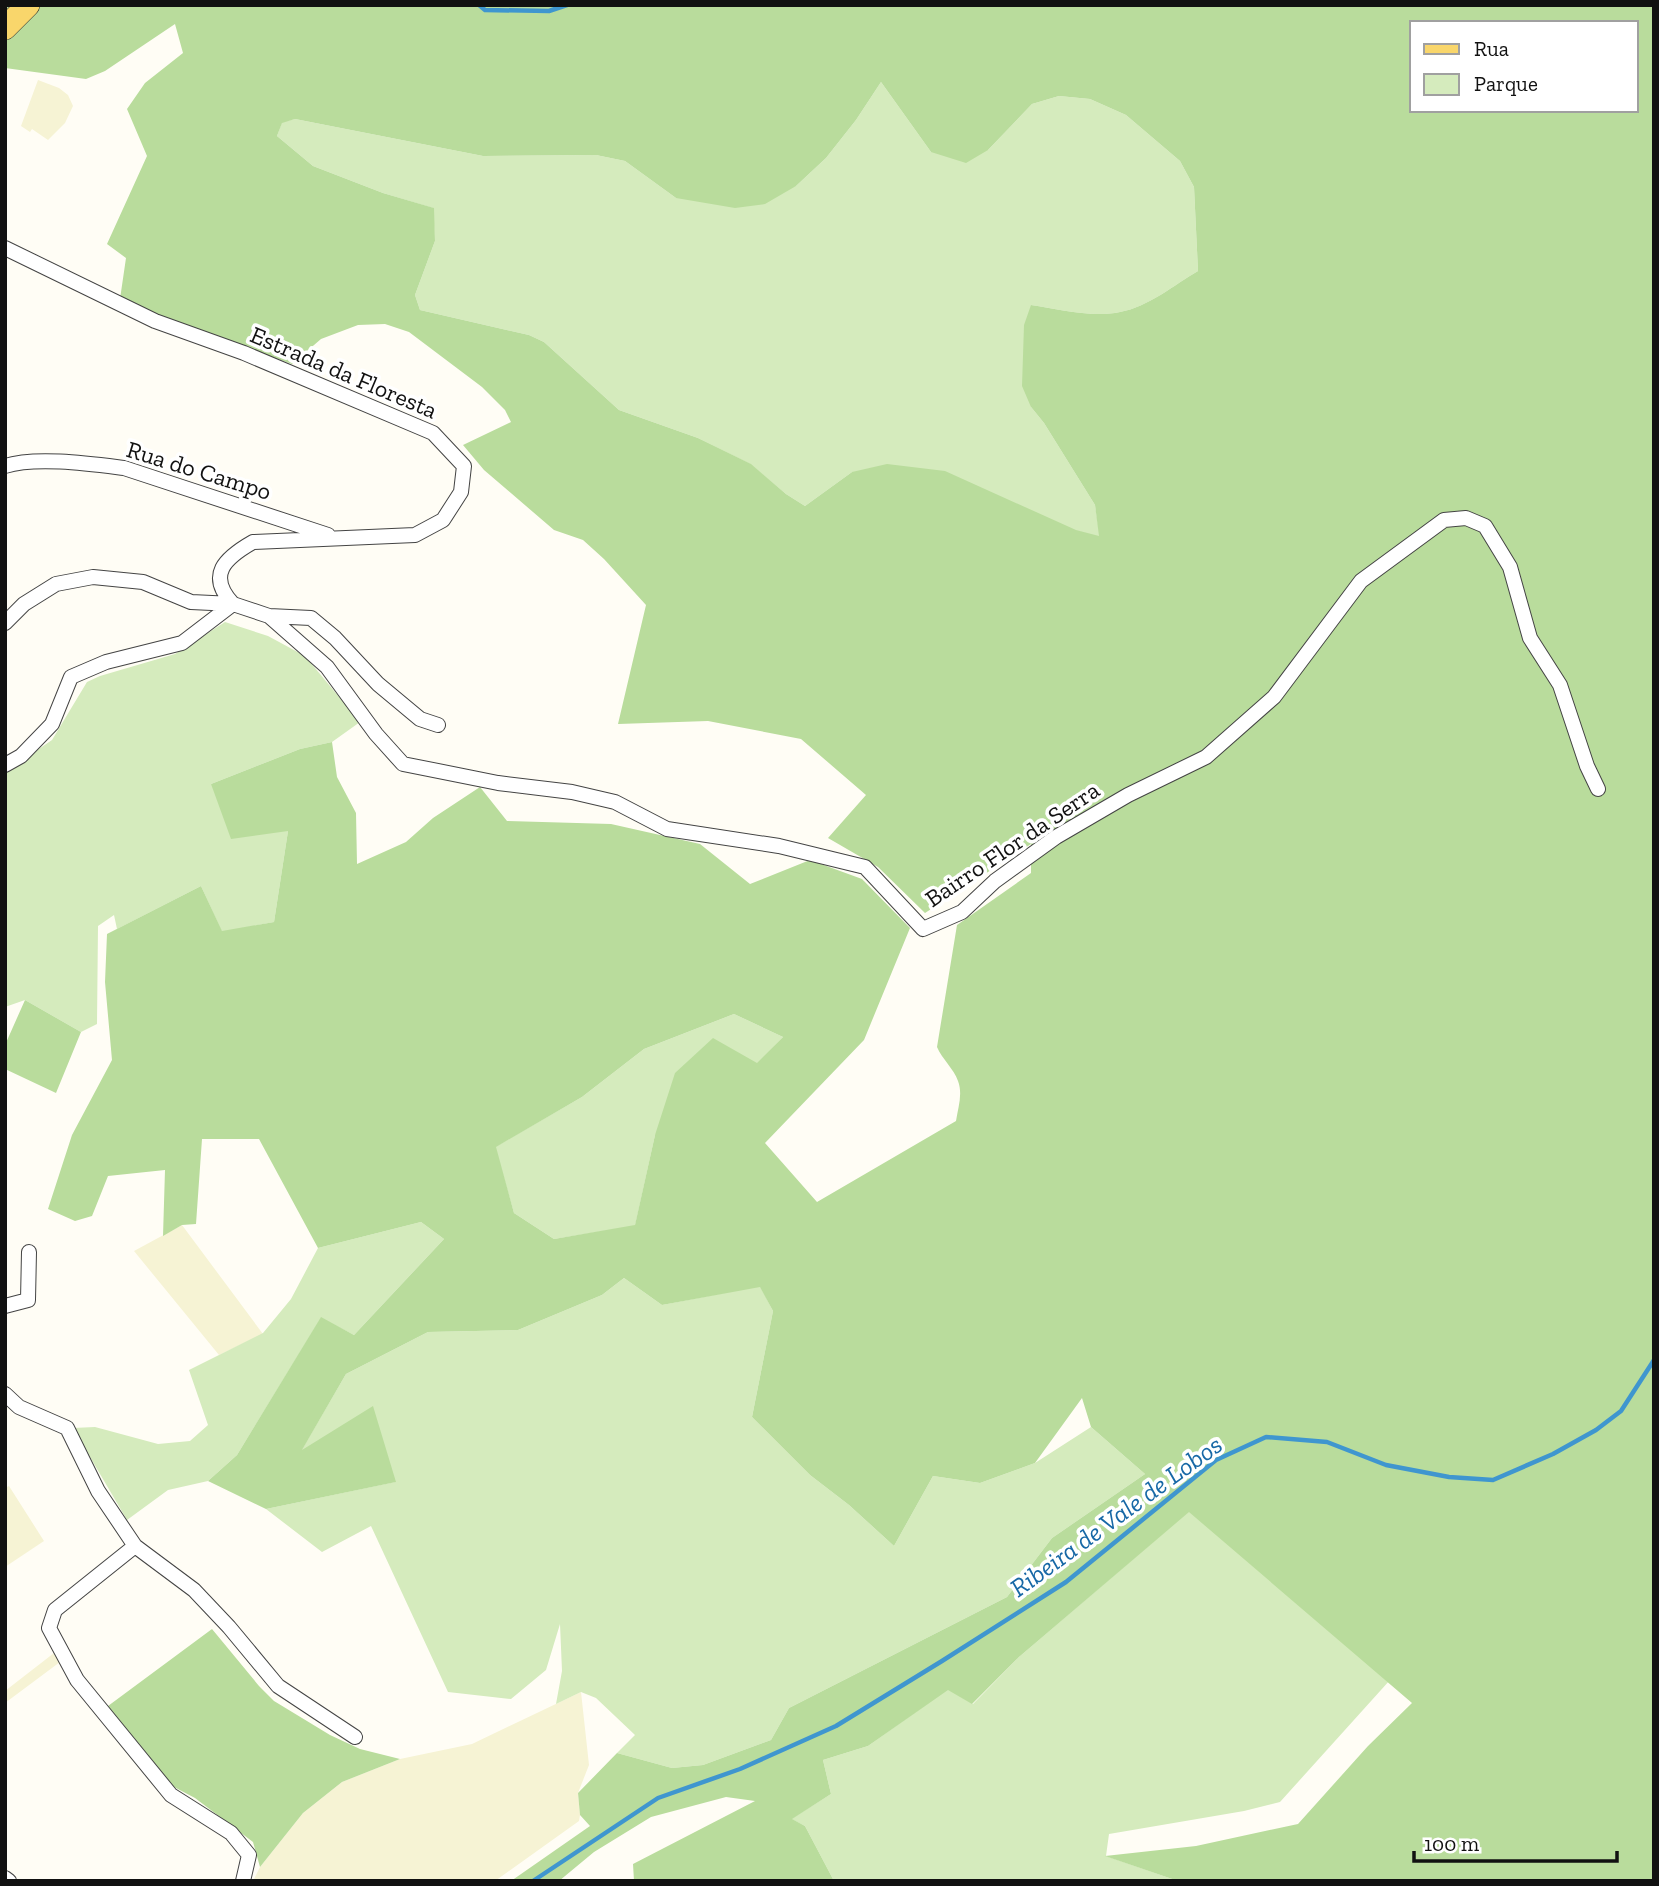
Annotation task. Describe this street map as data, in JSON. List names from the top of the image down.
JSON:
{
  "streets": {
    "street": ["Estrada da Floresta", "Rua do Campo", "Bairro Flor da Serra"]
  },
  "crossings": [
    ["Estrada da Floresta", "Rua do Campo"],
    ["Estrada da Floresta", "Bairro Flor da Serra"]
  ],
  "water": ["Ribeira de Vale de Lobos"],
  "legend": ["Rua", "Parque"],
  "scale_bar": "100 m"
}
